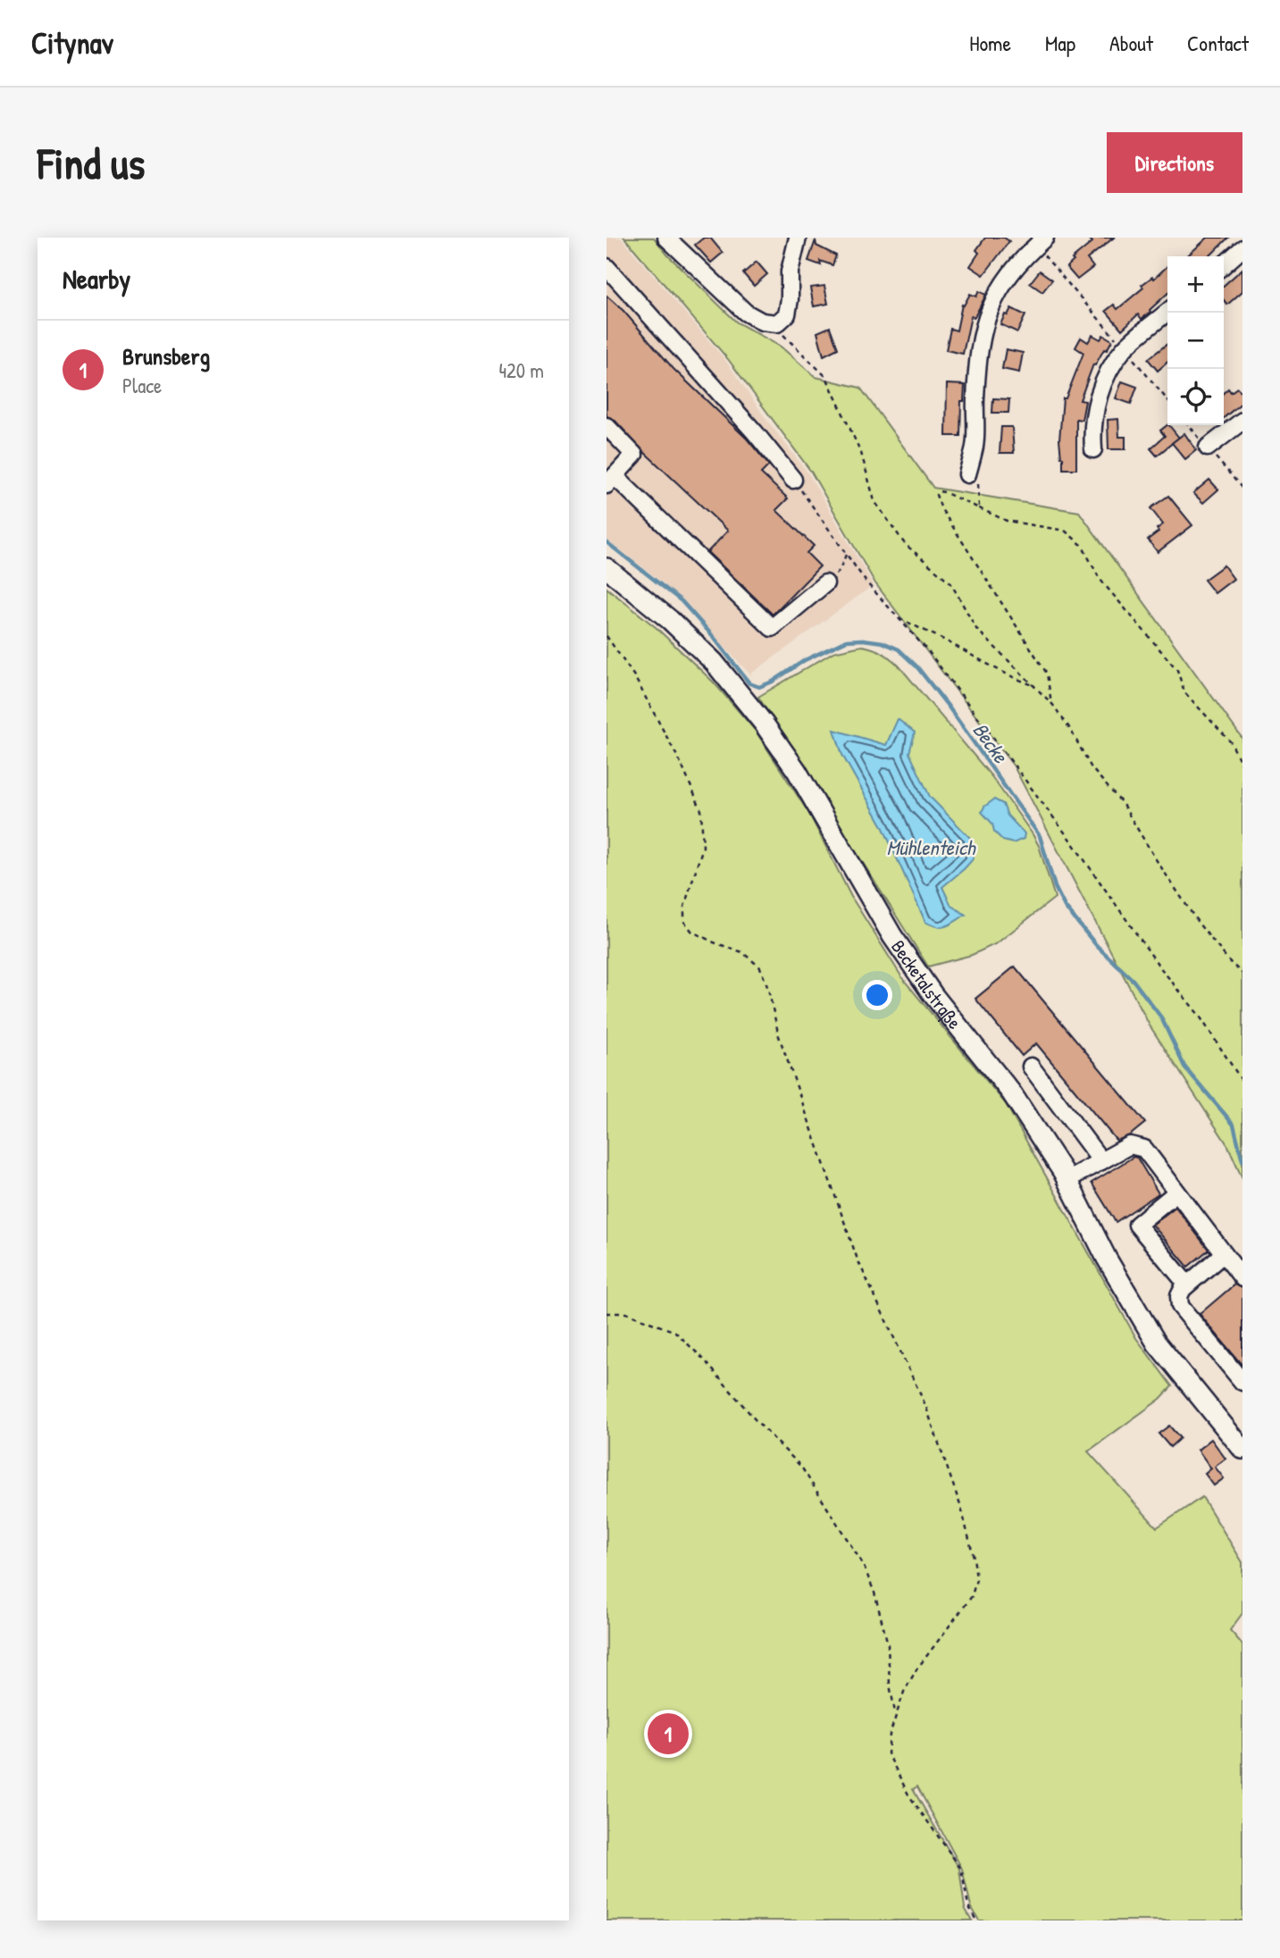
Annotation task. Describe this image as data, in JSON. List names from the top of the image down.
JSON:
{
  "streets": {
    "main road": ["Becketalstraße"]
  },
  "water": ["Becke", "Mühlenteich"],
  "page": {
    "header": "Citynav",
    "nav": [
      "Home",
      "Map",
      "About",
      "Contact"
    ],
    "buttons": "Directions",
    "title": "Find us",
    "heading": "Nearby",
    "map_buttons": ["+", "−"],
    "list": [
      {
        "mark": "1",
        "name": "Brunsberg",
        "note": "Place",
        "value": "420 m"
      }
    ],
    "pins": "1"
  }
}
